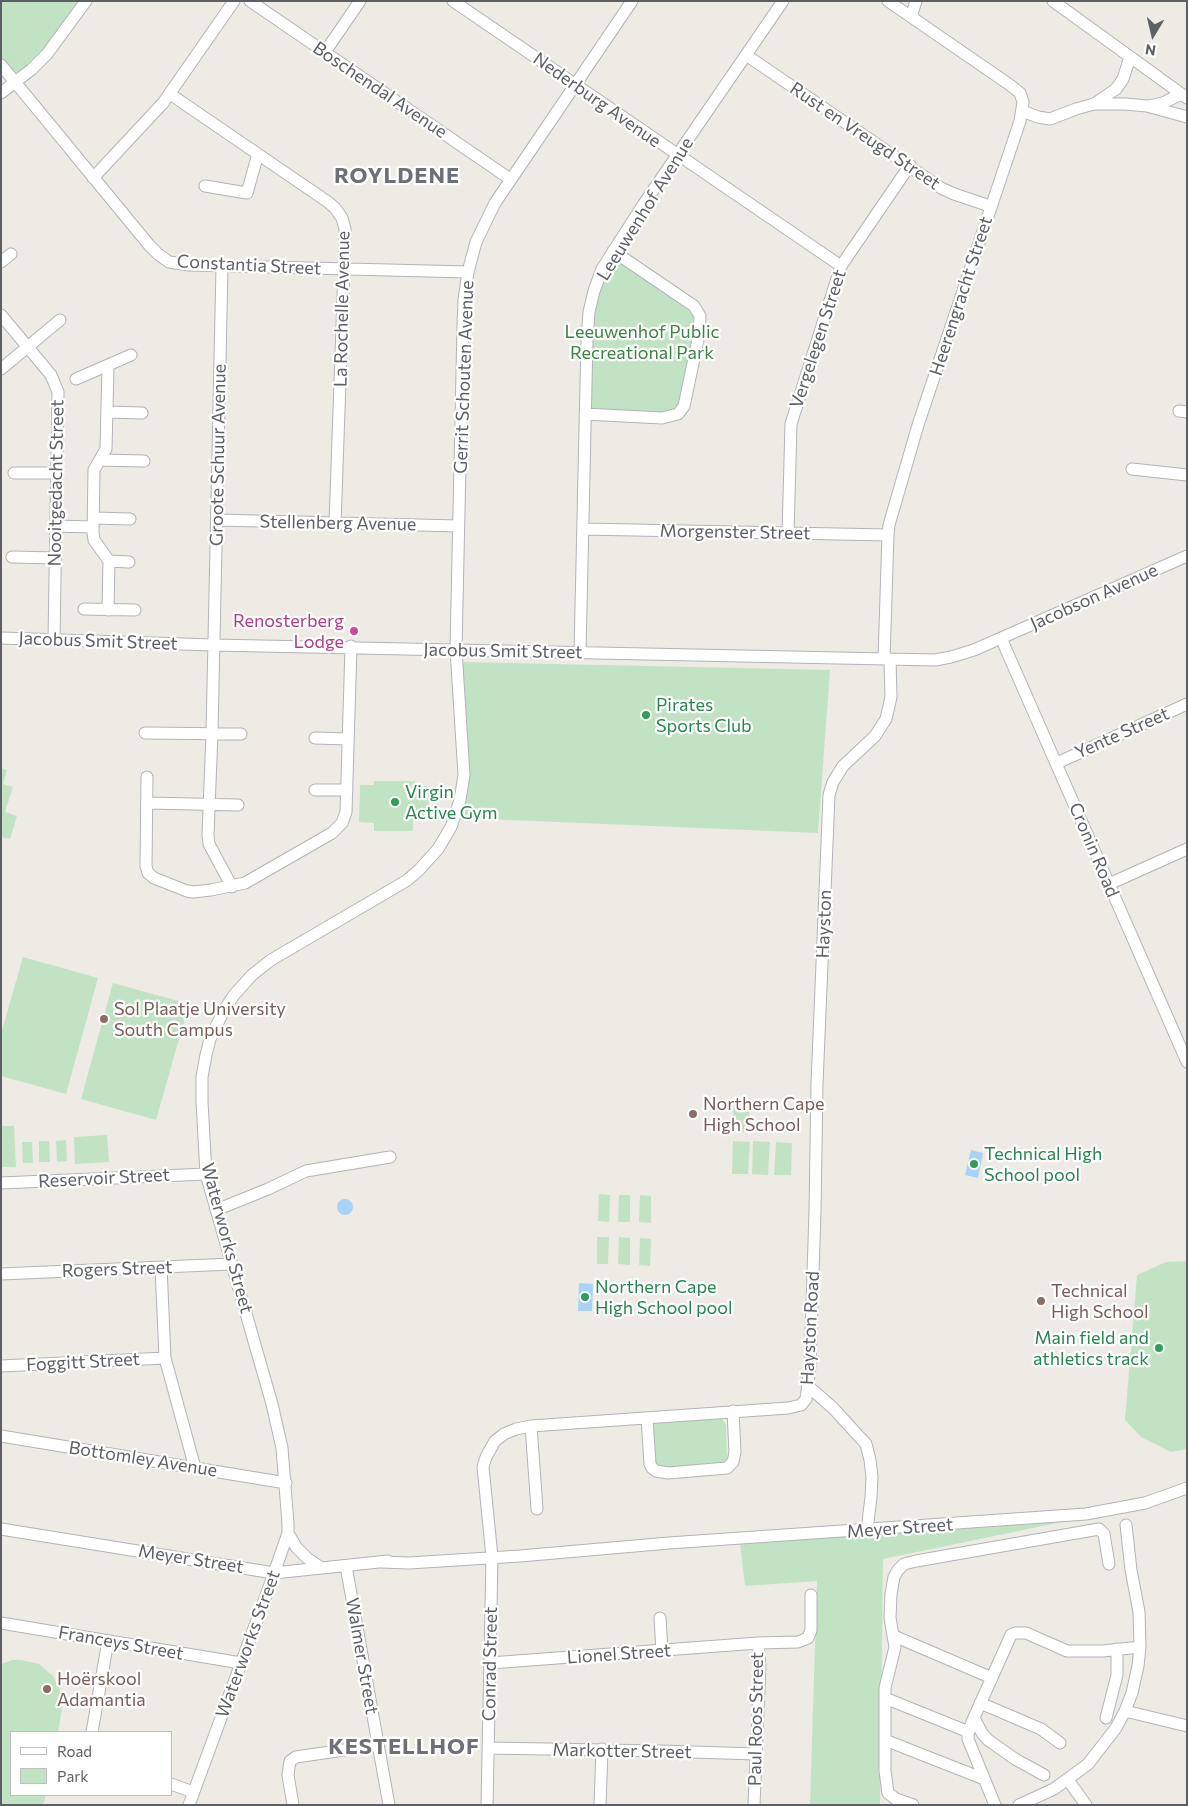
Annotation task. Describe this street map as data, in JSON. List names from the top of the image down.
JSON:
{
  "streets": {
    "street": [
      "Boschendal Avenue",
      "Nederburg Avenue",
      "Rust en Vreugd Street",
      "Leeuwenhof Avenue",
      "Constantia Street",
      "Heerengracht Street",
      "La Rochelle Avenue",
      "Vergelegen Street",
      "Gerrit Schouten Avenue",
      "Groote Schuur Avenue",
      "Nooitgedacht Street",
      "Stellenberg Avenue",
      "Morgenster Street",
      "Jacobson Avenue",
      "Jacobus Smit Street",
      "Yente Street",
      "Cronin Road",
      "Hayston",
      "Reservoir Street",
      "Waterworks Street",
      "Rogers Street",
      "Hayston Road",
      "Foggitt Street",
      "Bottomley Avenue",
      "Meyer Street",
      "Franceys Street",
      "Lionel Street",
      "Walmer Street",
      "Conrad Street",
      "Paul Roos Street",
      "Markotter Street"
    ]
  },
  "crossings": [
    ["Boschendal Avenue", "Gerrit Schouten Avenue"],
    ["Nederburg Avenue", "Leeuwenhof Avenue"],
    ["Nederburg Avenue", "Vergelegen Street"],
    ["Nederburg Avenue", "Gerrit Schouten Avenue"],
    ["Rust en Vreugd Street", "Leeuwenhof Avenue"],
    ["Rust en Vreugd Street", "Heerengracht Street"],
    ["Rust en Vreugd Street", "Vergelegen Street"],
    ["Leeuwenhof Avenue", "Morgenster Street"],
    ["Leeuwenhof Avenue", "Jacobus Smit Street"],
    ["Constantia Street", "La Rochelle Avenue"],
    ["Constantia Street", "Gerrit Schouten Avenue"],
    ["Constantia Street", "Groote Schuur Avenue"],
    ["Heerengracht Street", "Morgenster Street"],
    ["Heerengracht Street", "Jacobus Smit Street"],
    ["Heerengracht Street", "Hayston"],
    ["La Rochelle Avenue", "Stellenberg Avenue"],
    ["Vergelegen Street", "Morgenster Street"],
    ["Gerrit Schouten Avenue", "Stellenberg Avenue"],
    ["Gerrit Schouten Avenue", "Jacobus Smit Street"],
    ["Gerrit Schouten Avenue", "Waterworks Street"],
    ["Groote Schuur Avenue", "Stellenberg Avenue"],
    ["Groote Schuur Avenue", "Jacobus Smit Street"],
    ["Nooitgedacht Street", "Jacobus Smit Street"],
    ["Jacobson Avenue", "Jacobus Smit Street"],
    ["Jacobson Avenue", "Cronin Road"],
    ["Jacobus Smit Street", "Cronin Road"],
    ["Jacobus Smit Street", "Hayston"],
    ["Jacobus Smit Street", "Waterworks Street"],
    ["Yente Street", "Cronin Road"],
    ["Hayston", "Hayston Road"],
    ["Reservoir Street", "Waterworks Street"],
    ["Waterworks Street", "Rogers Street"],
    ["Waterworks Street", "Bottomley Avenue"],
    ["Waterworks Street", "Meyer Street"],
    ["Waterworks Street", "Franceys Street"],
    ["Hayston Road", "Meyer Street"],
    ["Hayston Road", "Conrad Street"],
    ["Meyer Street", "Walmer Street"],
    ["Meyer Street", "Conrad Street"],
    ["Lionel Street", "Conrad Street"],
    ["Lionel Street", "Paul Roos Street"],
    ["Conrad Street", "Markotter Street"],
    ["Paul Roos Street", "Markotter Street"]
  ],
  "districts": ["ROYLDENE", "KESTELLHOF"],
  "parks": ["Leeuwenhof Public Recreational Park"],
  "places": [
    "Renosterberg Lodge",
    "Pirates Sports Club",
    "Virgin Active Gym",
    "Sol Plaatje University South Campus",
    "Northern Cape High School",
    "Technical High School pool",
    "Northern Cape High School pool",
    "Technical High School",
    "Main field and athletics track",
    "Hoërskool Adamantia"
  ],
  "legend": ["Road", "Park"],
  "north": "bottom"
}
